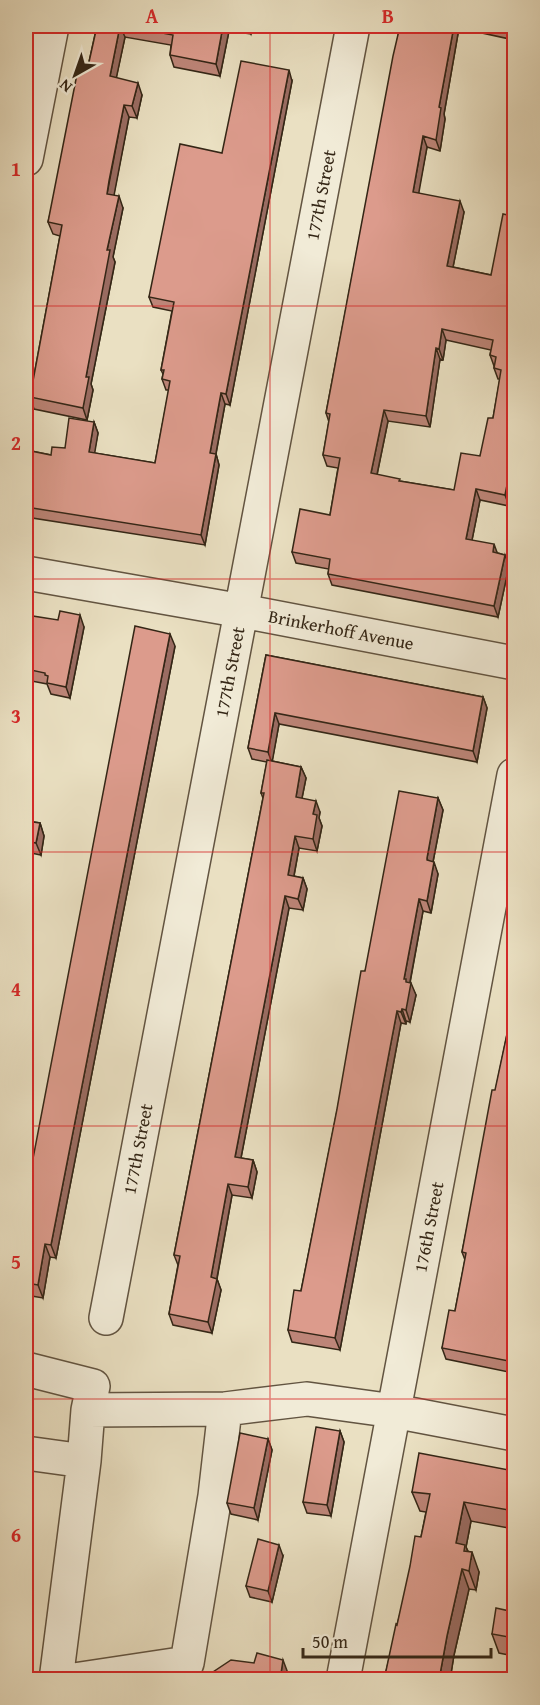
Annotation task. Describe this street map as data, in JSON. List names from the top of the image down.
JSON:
{
  "streets": {
    "street": ["177th Street", "Brinkerhoff Avenue", "176th Street"]
  },
  "crossings": [
    ["177th Street", "Brinkerhoff Avenue"]
  ],
  "scale_bar": "50 m",
  "north": "bottom left",
  "grid": {
    "columns": ["A", "B"],
    "rows": [
      "1",
      "2",
      "3",
      "4",
      "5",
      "6"
    ]
  }
}
